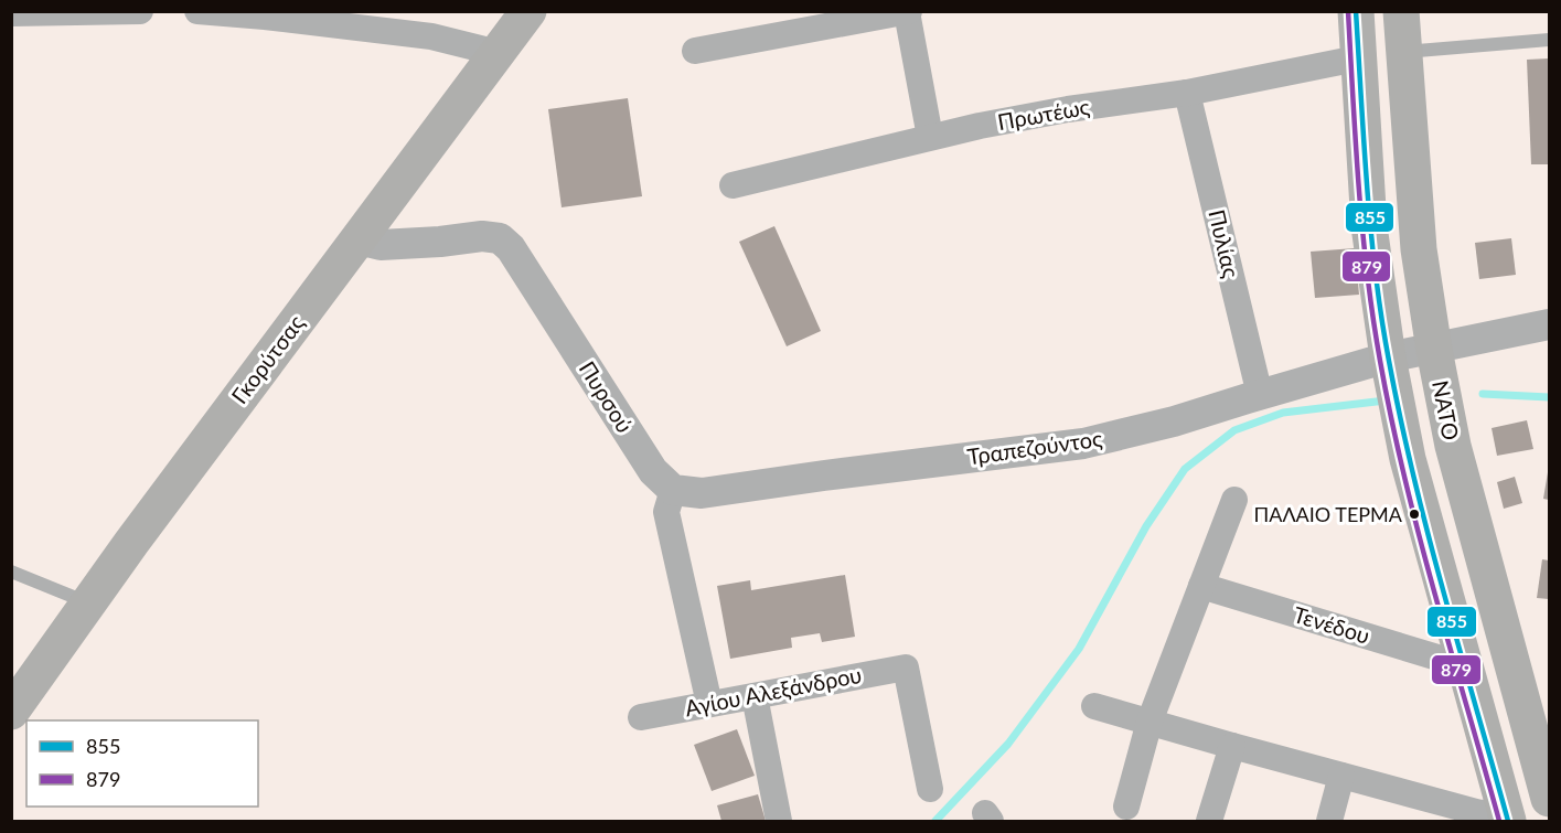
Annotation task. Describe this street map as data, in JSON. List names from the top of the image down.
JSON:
{
  "streets": {
    "main road": ["Γκορύτσας", "ΝΑΤΟ"],
    "street": [
      "Πρωτέως",
      "Πυλίας",
      "Πυρσού",
      "Τραπεζούντος",
      "Τενέδου",
      "Αγίου Αλεξάνδρου"
    ]
  },
  "crossings": [
    ["Πρωτέως", "Πυλίας"],
    ["Πυλίας", "Τραπεζούντος"],
    ["Γκορύτσας", "Πυρσού"],
    ["Πυρσού", "Τραπεζούντος"],
    ["ΝΑΤΟ", "Τραπεζούντος"]
  ],
  "places": ["ΠΑΛΑΙΟ ΤΕΡΜΑ"],
  "lines": ["transit line 855", "transit line 879"],
  "legend": ["855", "879"]
}
